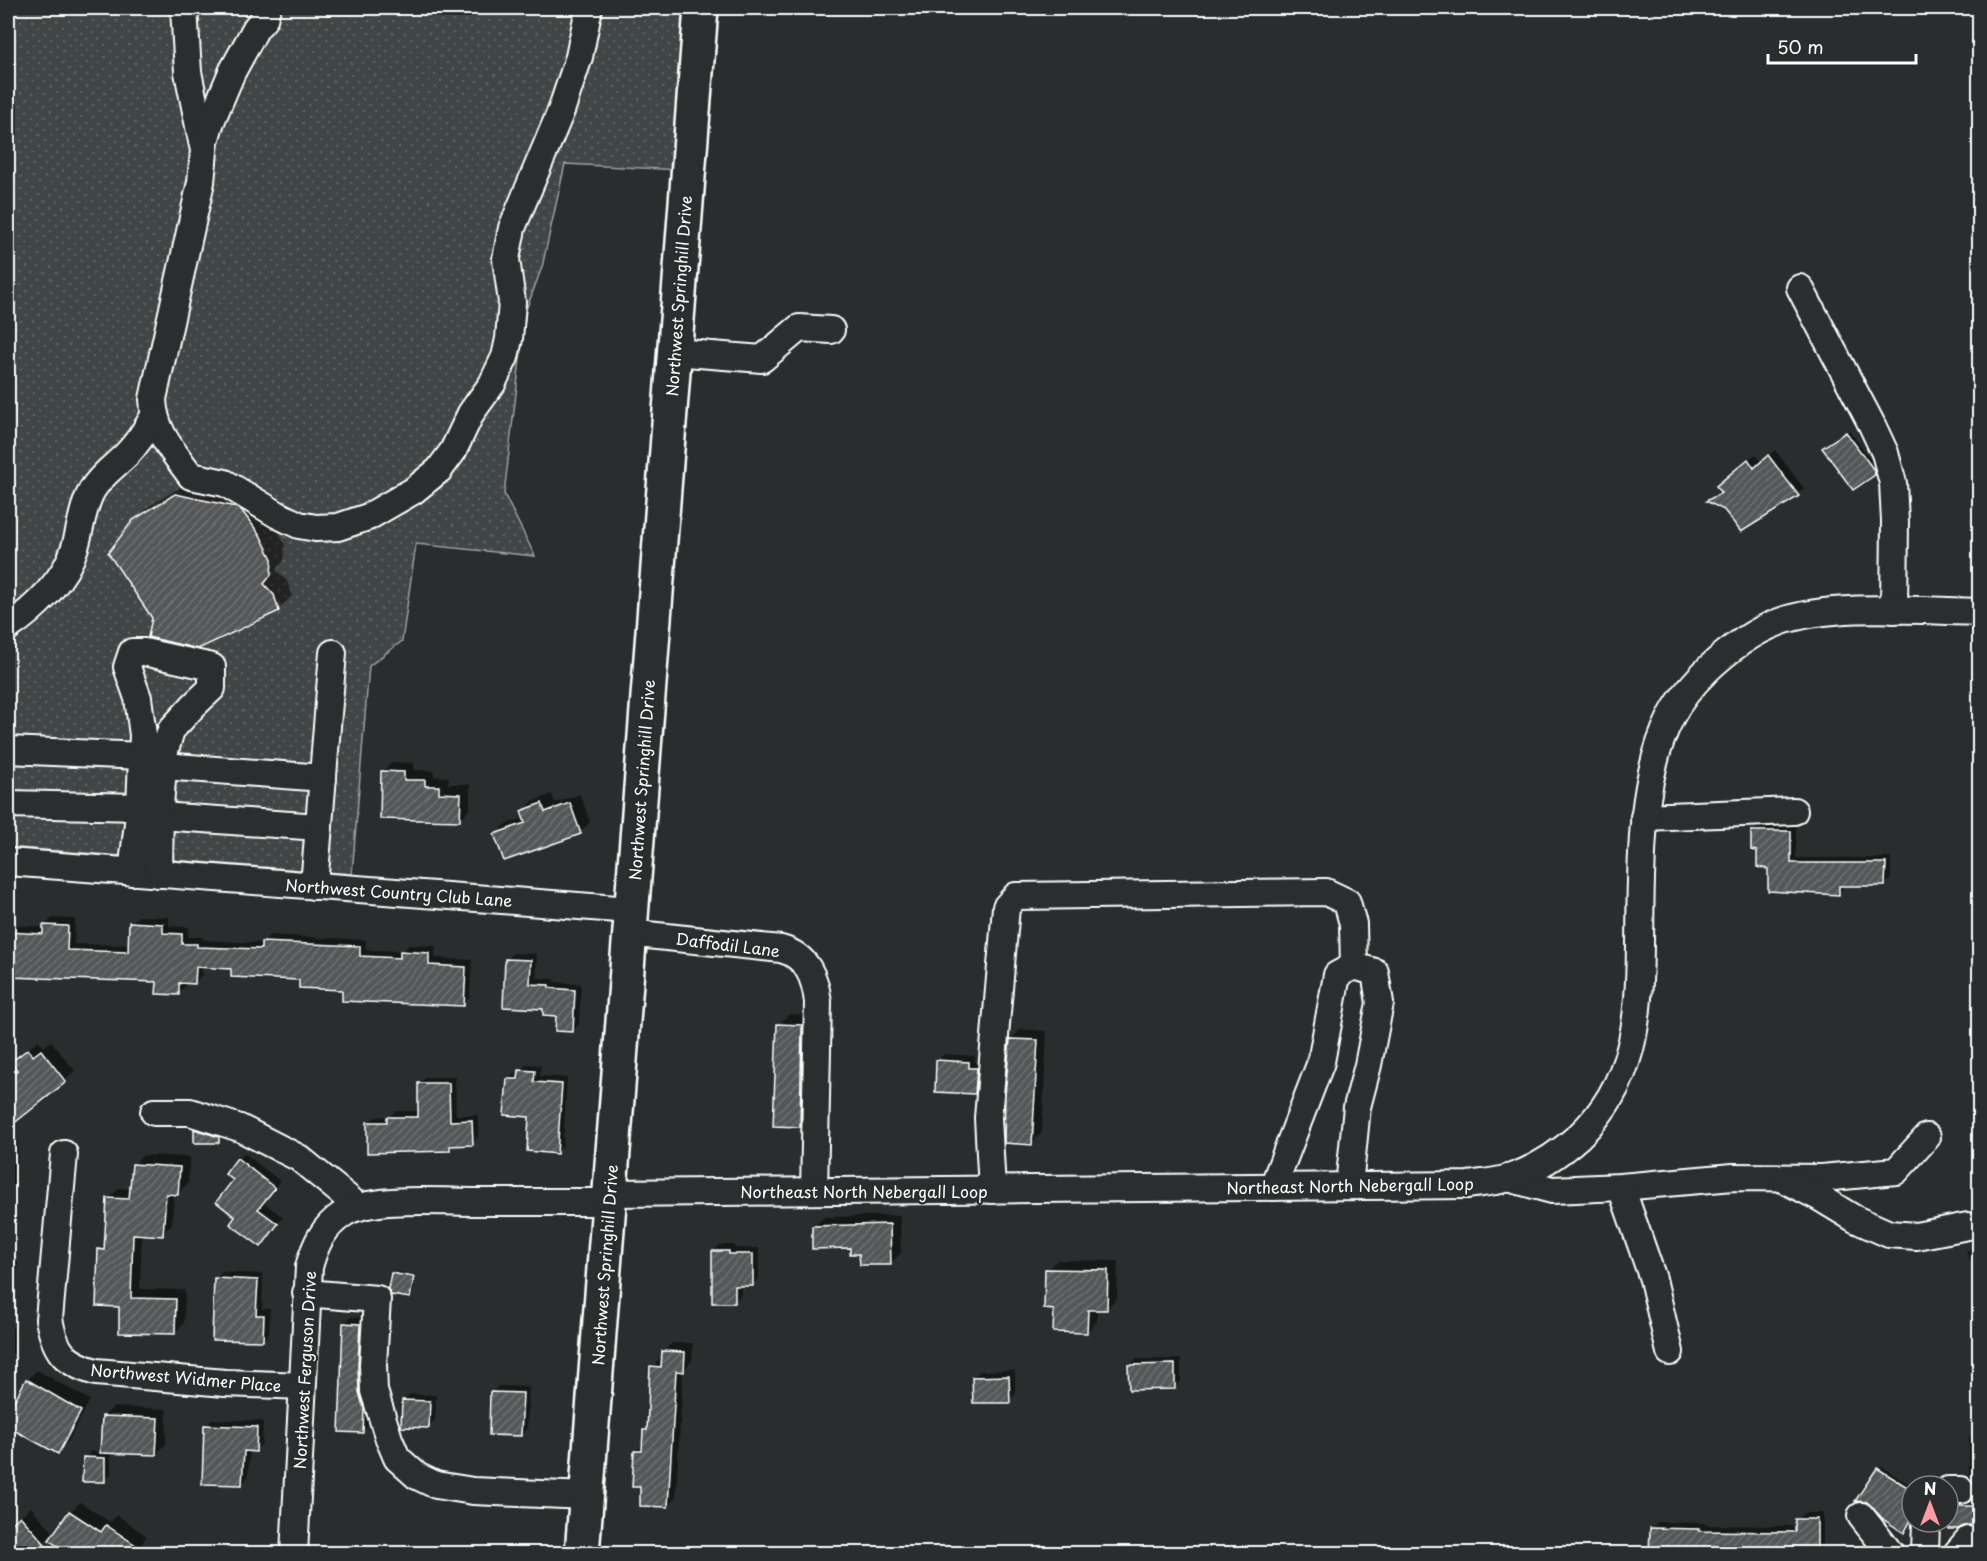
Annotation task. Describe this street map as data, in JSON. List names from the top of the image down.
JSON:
{
  "streets": {
    "main road": ["Northwest Springhill Drive"],
    "street": [
      "Northwest Country Club Lane",
      "Daffodil Lane",
      "Northeast North Nebergall Loop",
      "Northwest Ferguson Drive",
      "Northwest Widmer Place"
    ]
  },
  "crossings": [
    ["Northwest Springhill Drive", "Northwest Country Club Lane"],
    ["Northwest Springhill Drive", "Daffodil Lane"],
    ["Northwest Springhill Drive", "Northeast North Nebergall Loop"],
    ["Northwest Springhill Drive", "Northwest Ferguson Drive"],
    ["Northwest Country Club Lane", "Daffodil Lane"],
    ["Daffodil Lane", "Northeast North Nebergall Loop"],
    ["Northeast North Nebergall Loop", "Northwest Ferguson Drive"],
    ["Northwest Ferguson Drive", "Northwest Widmer Place"]
  ],
  "scale_bar": "50 m",
  "north": "top"
}
